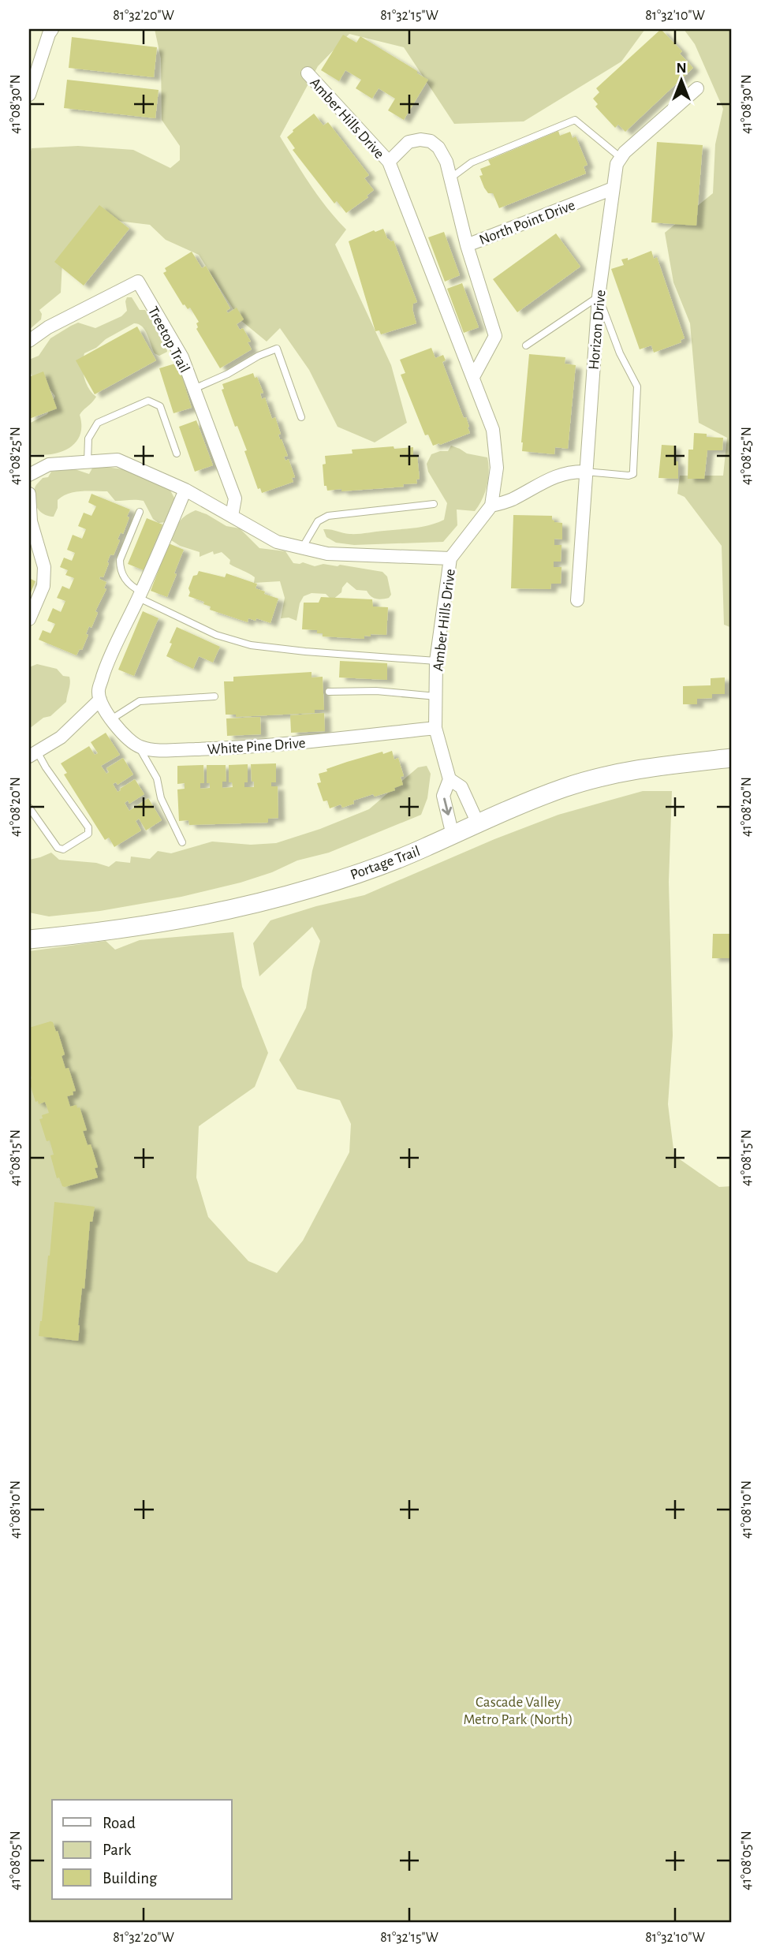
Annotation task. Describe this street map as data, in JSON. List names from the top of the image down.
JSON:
{
  "streets": {
    "main road": ["Portage Trail"],
    "street": [
      "Amber Hills Drive",
      "North Point Drive",
      "Horizon Drive",
      "Treetop Trail",
      "White Pine Drive"
    ]
  },
  "crossings": [
    ["Amber Hills Drive", "North Point Drive"],
    ["Amber Hills Drive", "White Pine Drive"],
    ["Amber Hills Drive", "Portage Trail"],
    ["North Point Drive", "Horizon Drive"]
  ],
  "parks": ["Cascade Valley Metro Park (North)"],
  "legend": ["Road", "Park", "Building"],
  "north": "top",
  "coordinates": [
    "81°32'20\"W",
    "81°32'15\"W",
    "81°32'10\"W",
    "41°08'30\"N",
    "41°08'25\"N",
    "41°08'20\"N",
    "41°08'15\"N",
    "41°08'10\"N",
    "41°08'05\"N"
  ]
}
